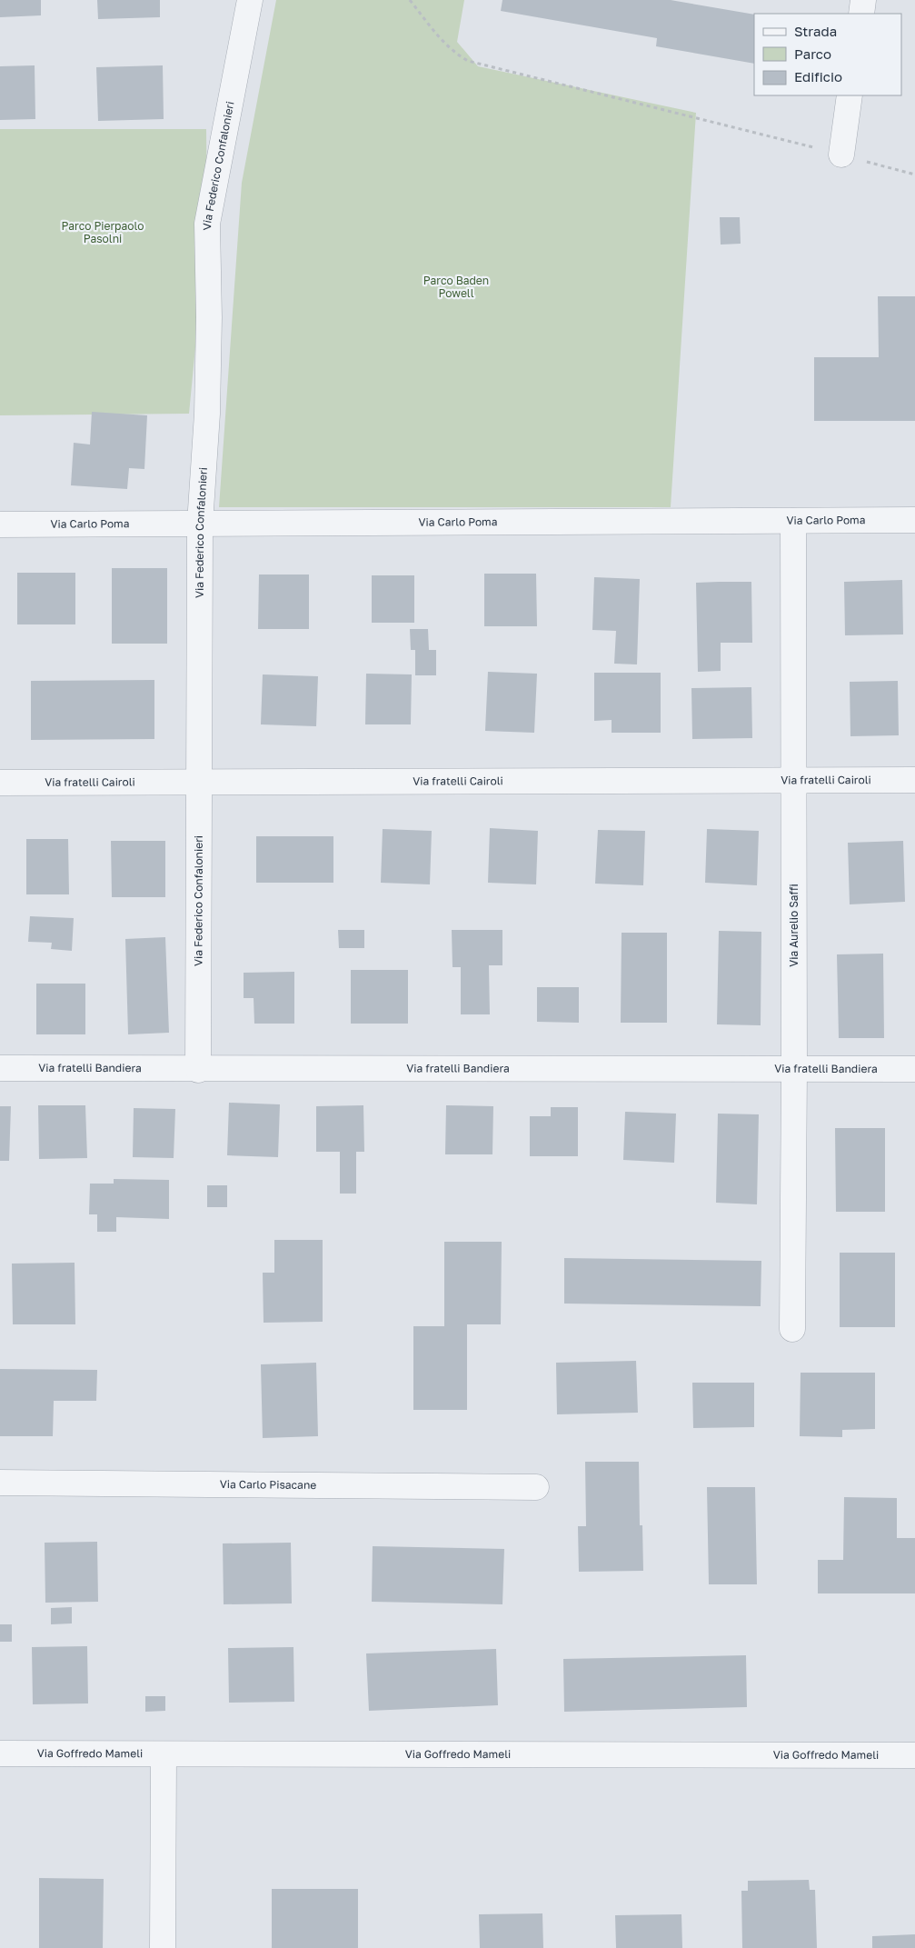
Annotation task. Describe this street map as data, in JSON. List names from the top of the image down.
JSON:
{
  "streets": {
    "street": [
      "Via Federico Confalonieri",
      "Via Carlo Poma",
      "Via fratelli Cairoli",
      "Via Aurelio Saffi",
      "Via fratelli Bandiera",
      "Via Carlo Pisacane",
      "Via Goffredo Mameli"
    ]
  },
  "crossings": [
    ["Via Federico Confalonieri", "Via Carlo Poma"],
    ["Via Federico Confalonieri", "Via fratelli Cairoli"],
    ["Via Federico Confalonieri", "Via fratelli Bandiera"],
    ["Via Carlo Poma", "Via Aurelio Saffi"],
    ["Via fratelli Cairoli", "Via Aurelio Saffi"],
    ["Via Aurelio Saffi", "Via fratelli Bandiera"]
  ],
  "parks": ["Parco Pierpaolo Pasolni", "Parco Baden Powell"],
  "legend": ["Strada", "Parco", "Edificio"]
}
